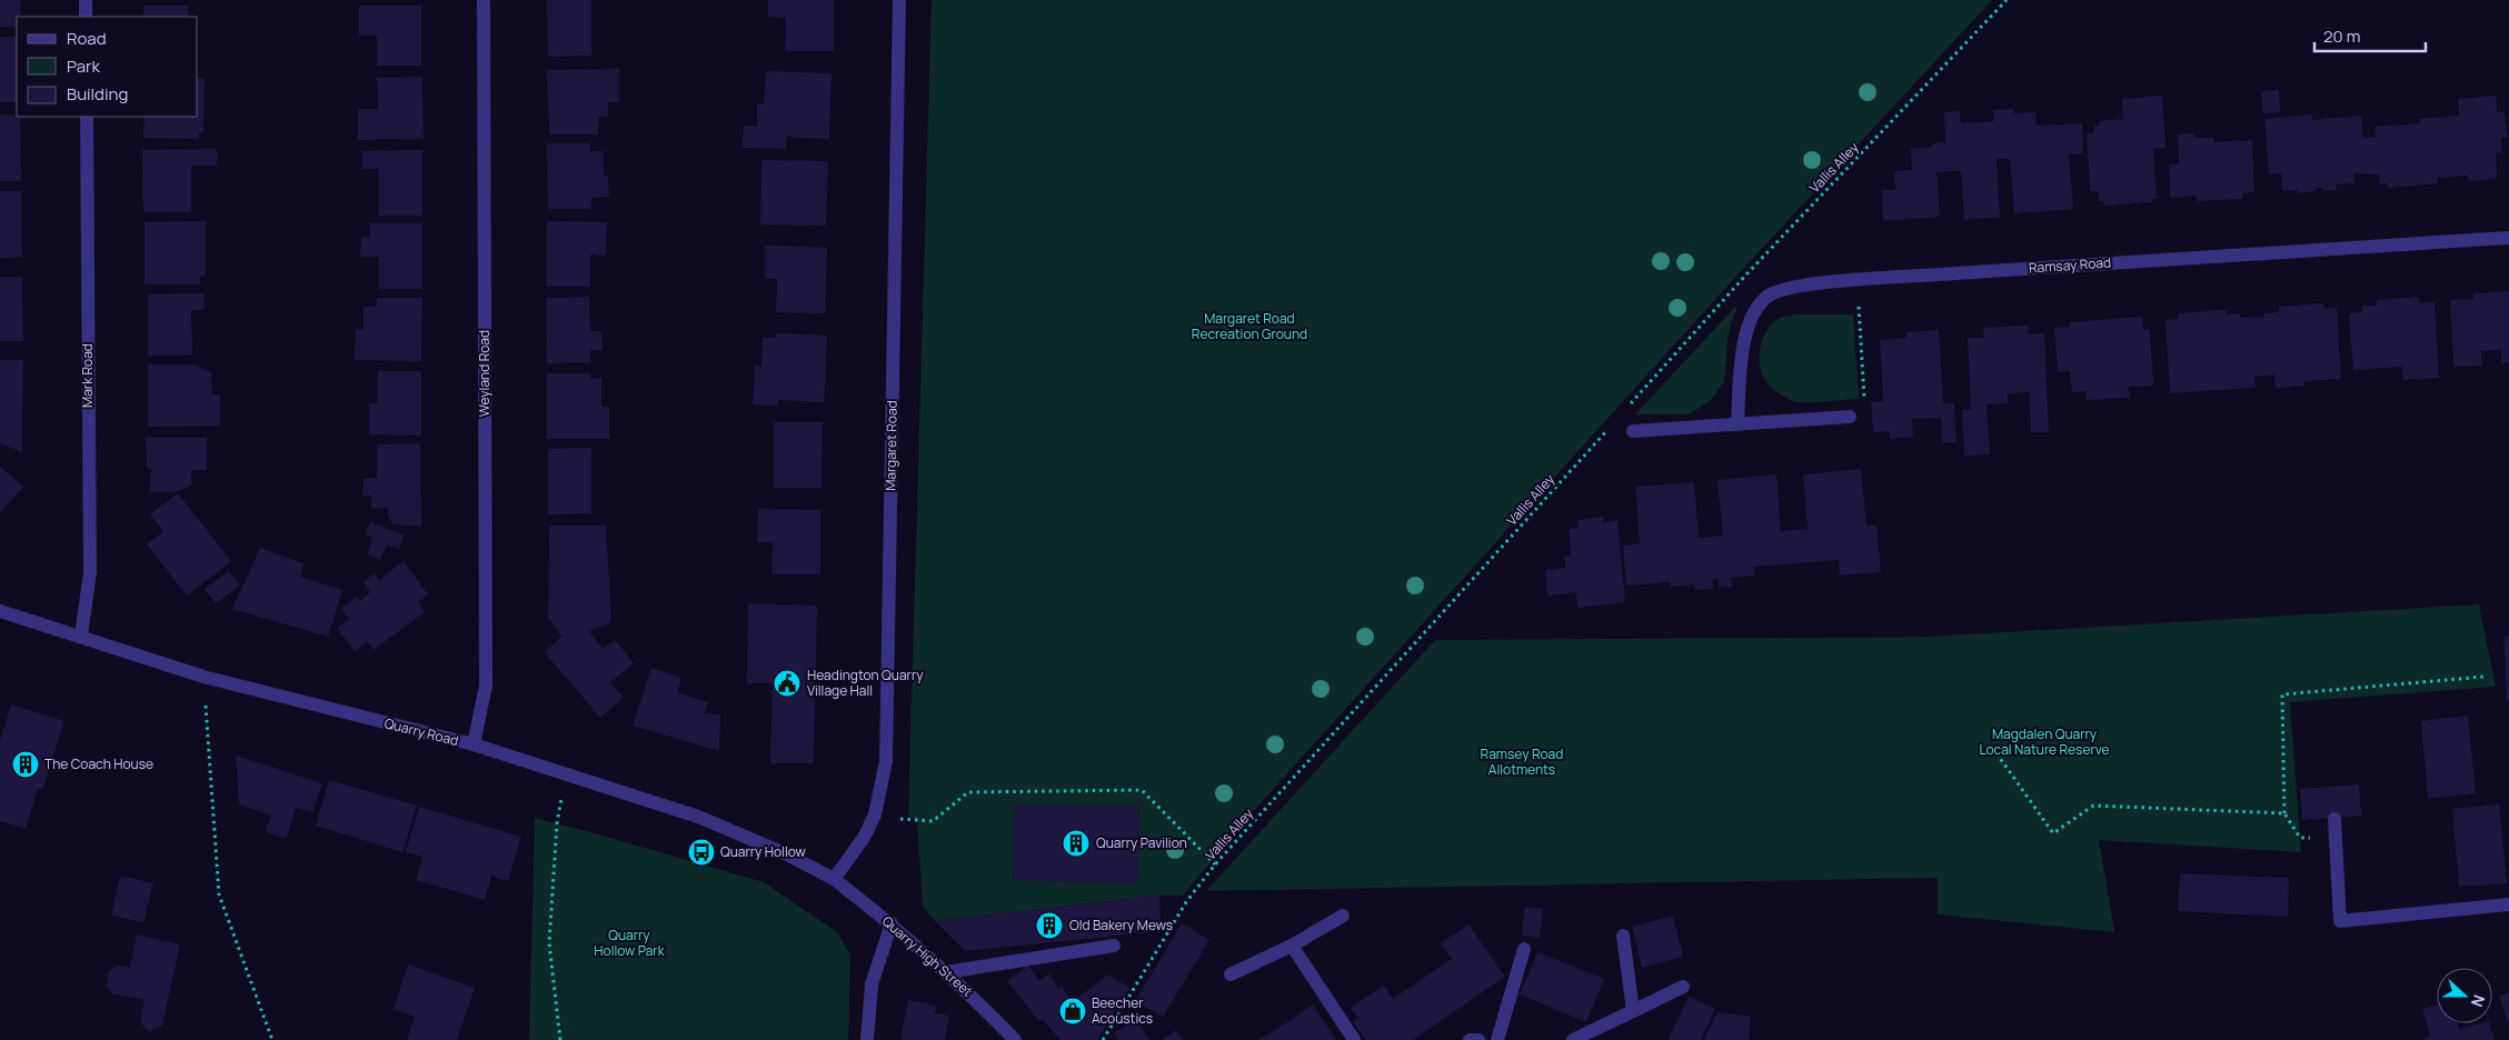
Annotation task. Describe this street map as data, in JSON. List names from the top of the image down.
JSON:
{
  "streets": {
    "street": [
      "Ramsay Road",
      "Weyland Road",
      "Mark Road",
      "Margaret Road",
      "Quarry Road",
      "Quarry High Street"
    ],
    "path": ["Vallis Alley"]
  },
  "crossings": [
    ["Weyland Road", "Quarry Road"],
    ["Mark Road", "Quarry Road"],
    ["Margaret Road", "Quarry Road"],
    ["Margaret Road", "Quarry High Street"],
    ["Quarry Road", "Quarry High Street"]
  ],
  "parks": [
    "Margaret Road Recreation Ground",
    "Magdalen Quarry Local Nature Reserve",
    "Ramsey Road Allotments",
    "Quarry Hollow Park"
  ],
  "places": {
    "public building": ["Headington Quarry Village Hall"],
    "building": ["The Coach House", "Quarry Pavilion", "Old Bakery Mews"],
    "bus stop": ["Quarry Hollow"],
    "shop": ["Beecher Acoustics"]
  },
  "legend": ["Road", "Park", "Building"],
  "scale_bar": "20 m",
  "north": "right"
}
